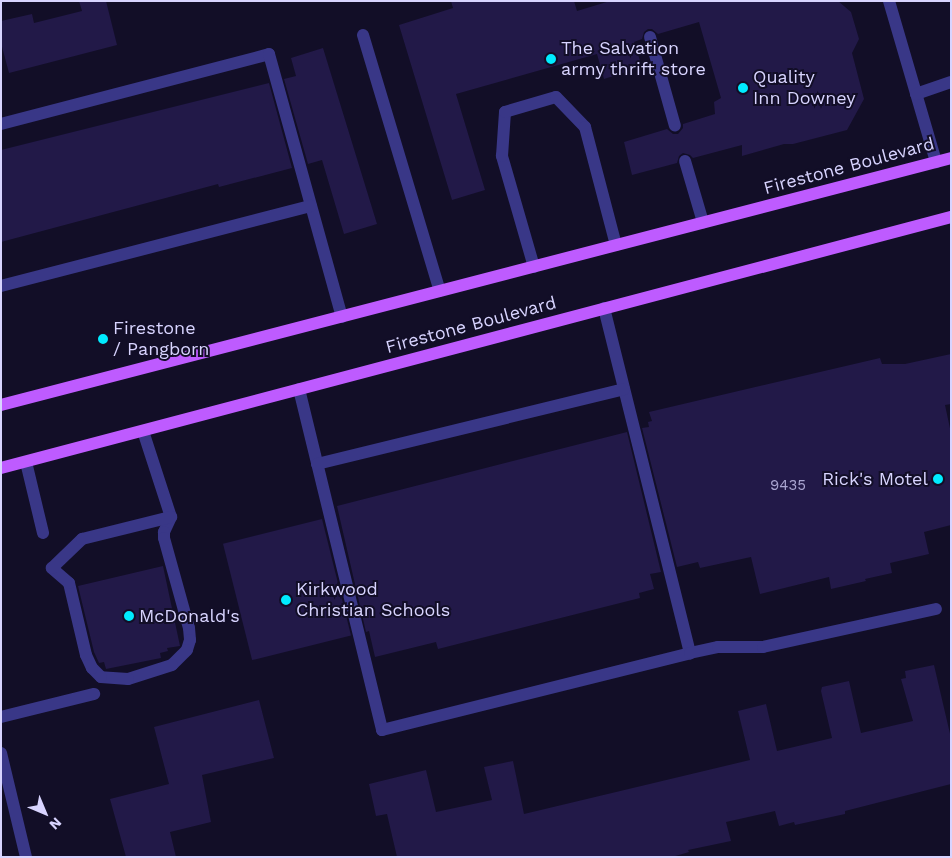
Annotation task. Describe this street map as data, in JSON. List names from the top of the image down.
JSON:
{
  "streets": {
    "main road": ["Firestone Boulevard"]
  },
  "places": [
    "The Salvation army thrift store",
    "Quality Inn Downey",
    "Firestone / Pangborn",
    "Rick's Motel",
    "Kirkwood Christian Schools",
    "McDonald's"
  ],
  "house_numbers": ["9435"],
  "north": "bottom right"
}
